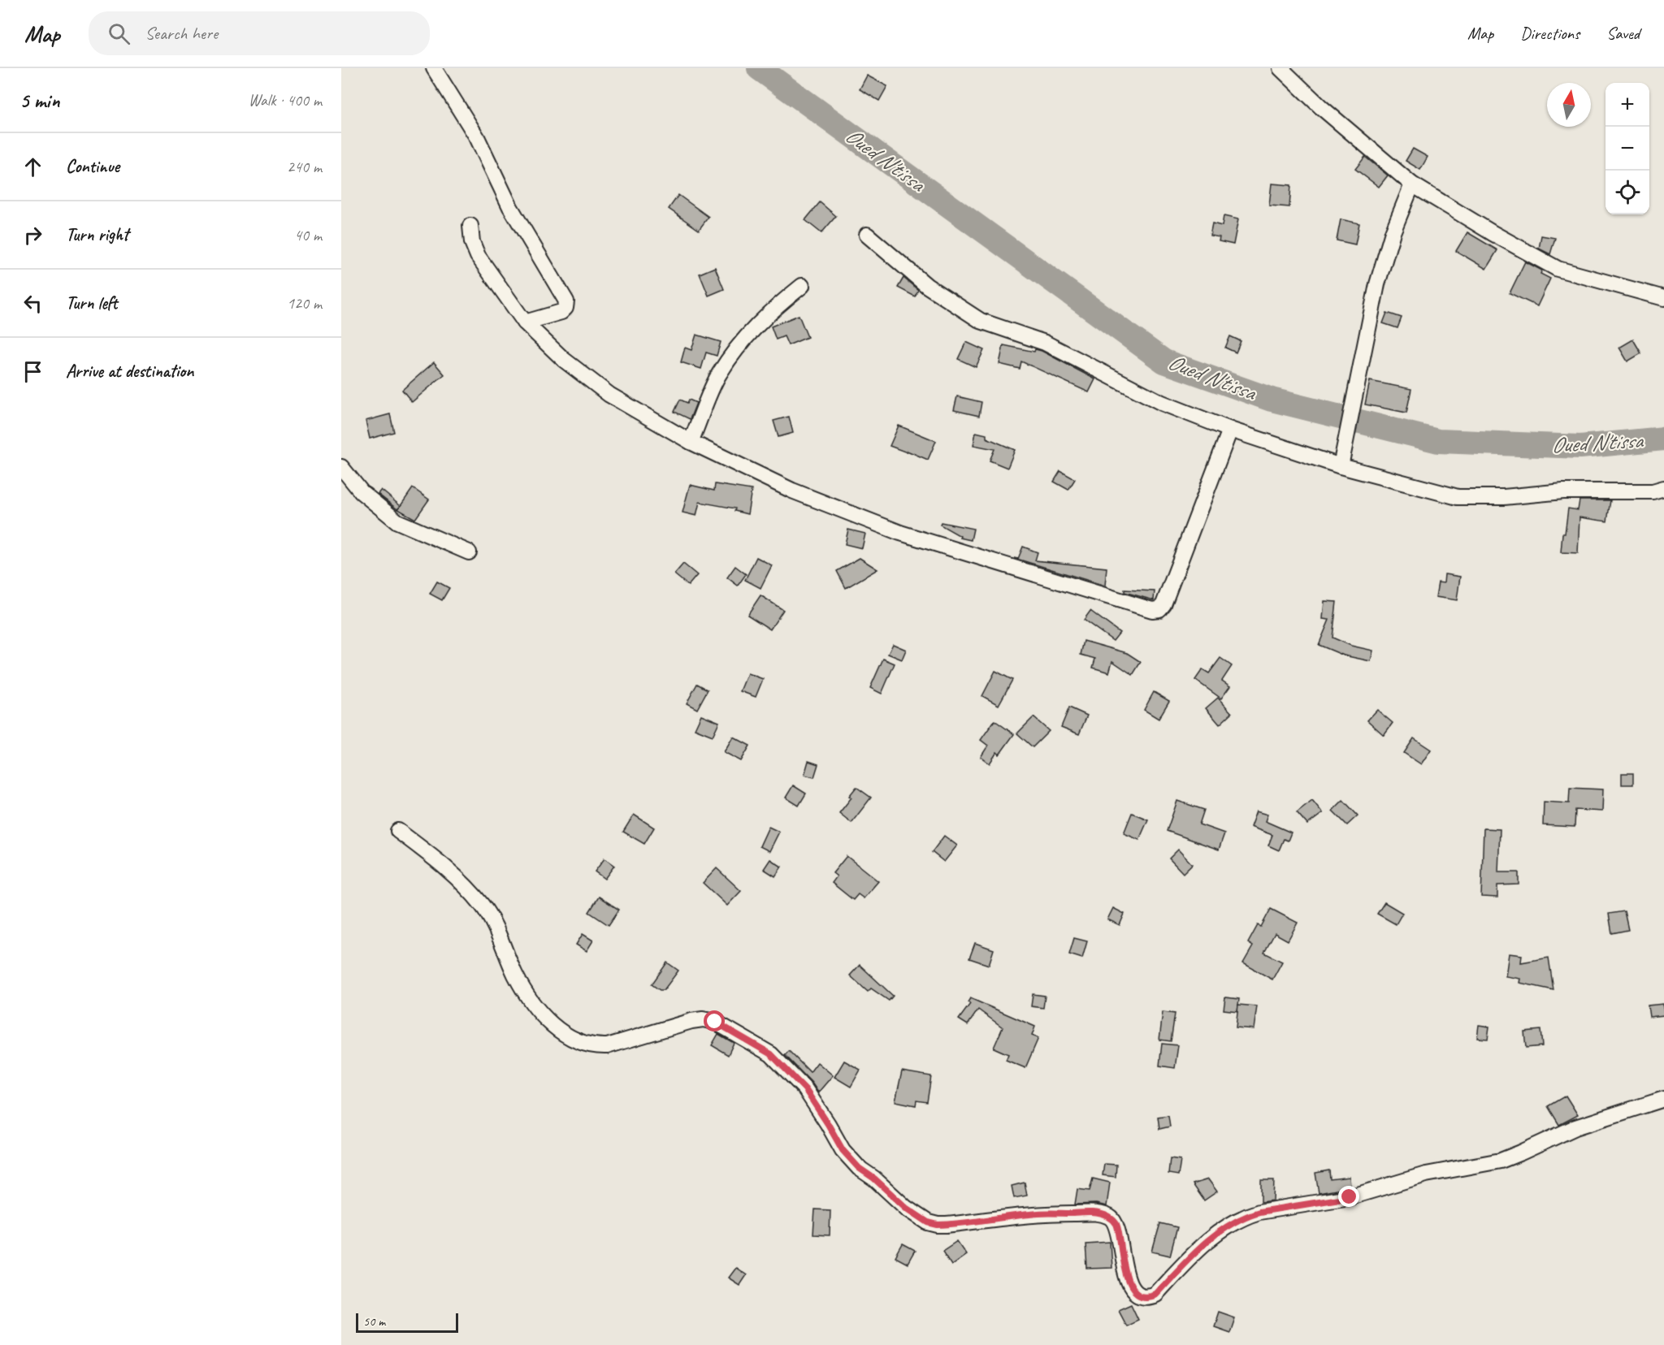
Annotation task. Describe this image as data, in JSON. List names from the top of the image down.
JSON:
{
  "water": ["Oued N'tissa"],
  "scale_bar": "50 m",
  "north": "top",
  "page": {
    "header": "Map",
    "search": "Search here",
    "nav": ["Map", "Directions", "Saved"],
    "heading": ["5 min", "Walk · 400 m"],
    "map_buttons": ["+", "−"],
    "list": [
      ["Continue", "240 m"],
      ["Turn right", "40 m"],
      ["Turn left", "120 m"],
      "Arrive at destination"
    ],
    "scale": "50 m"
  }
}
